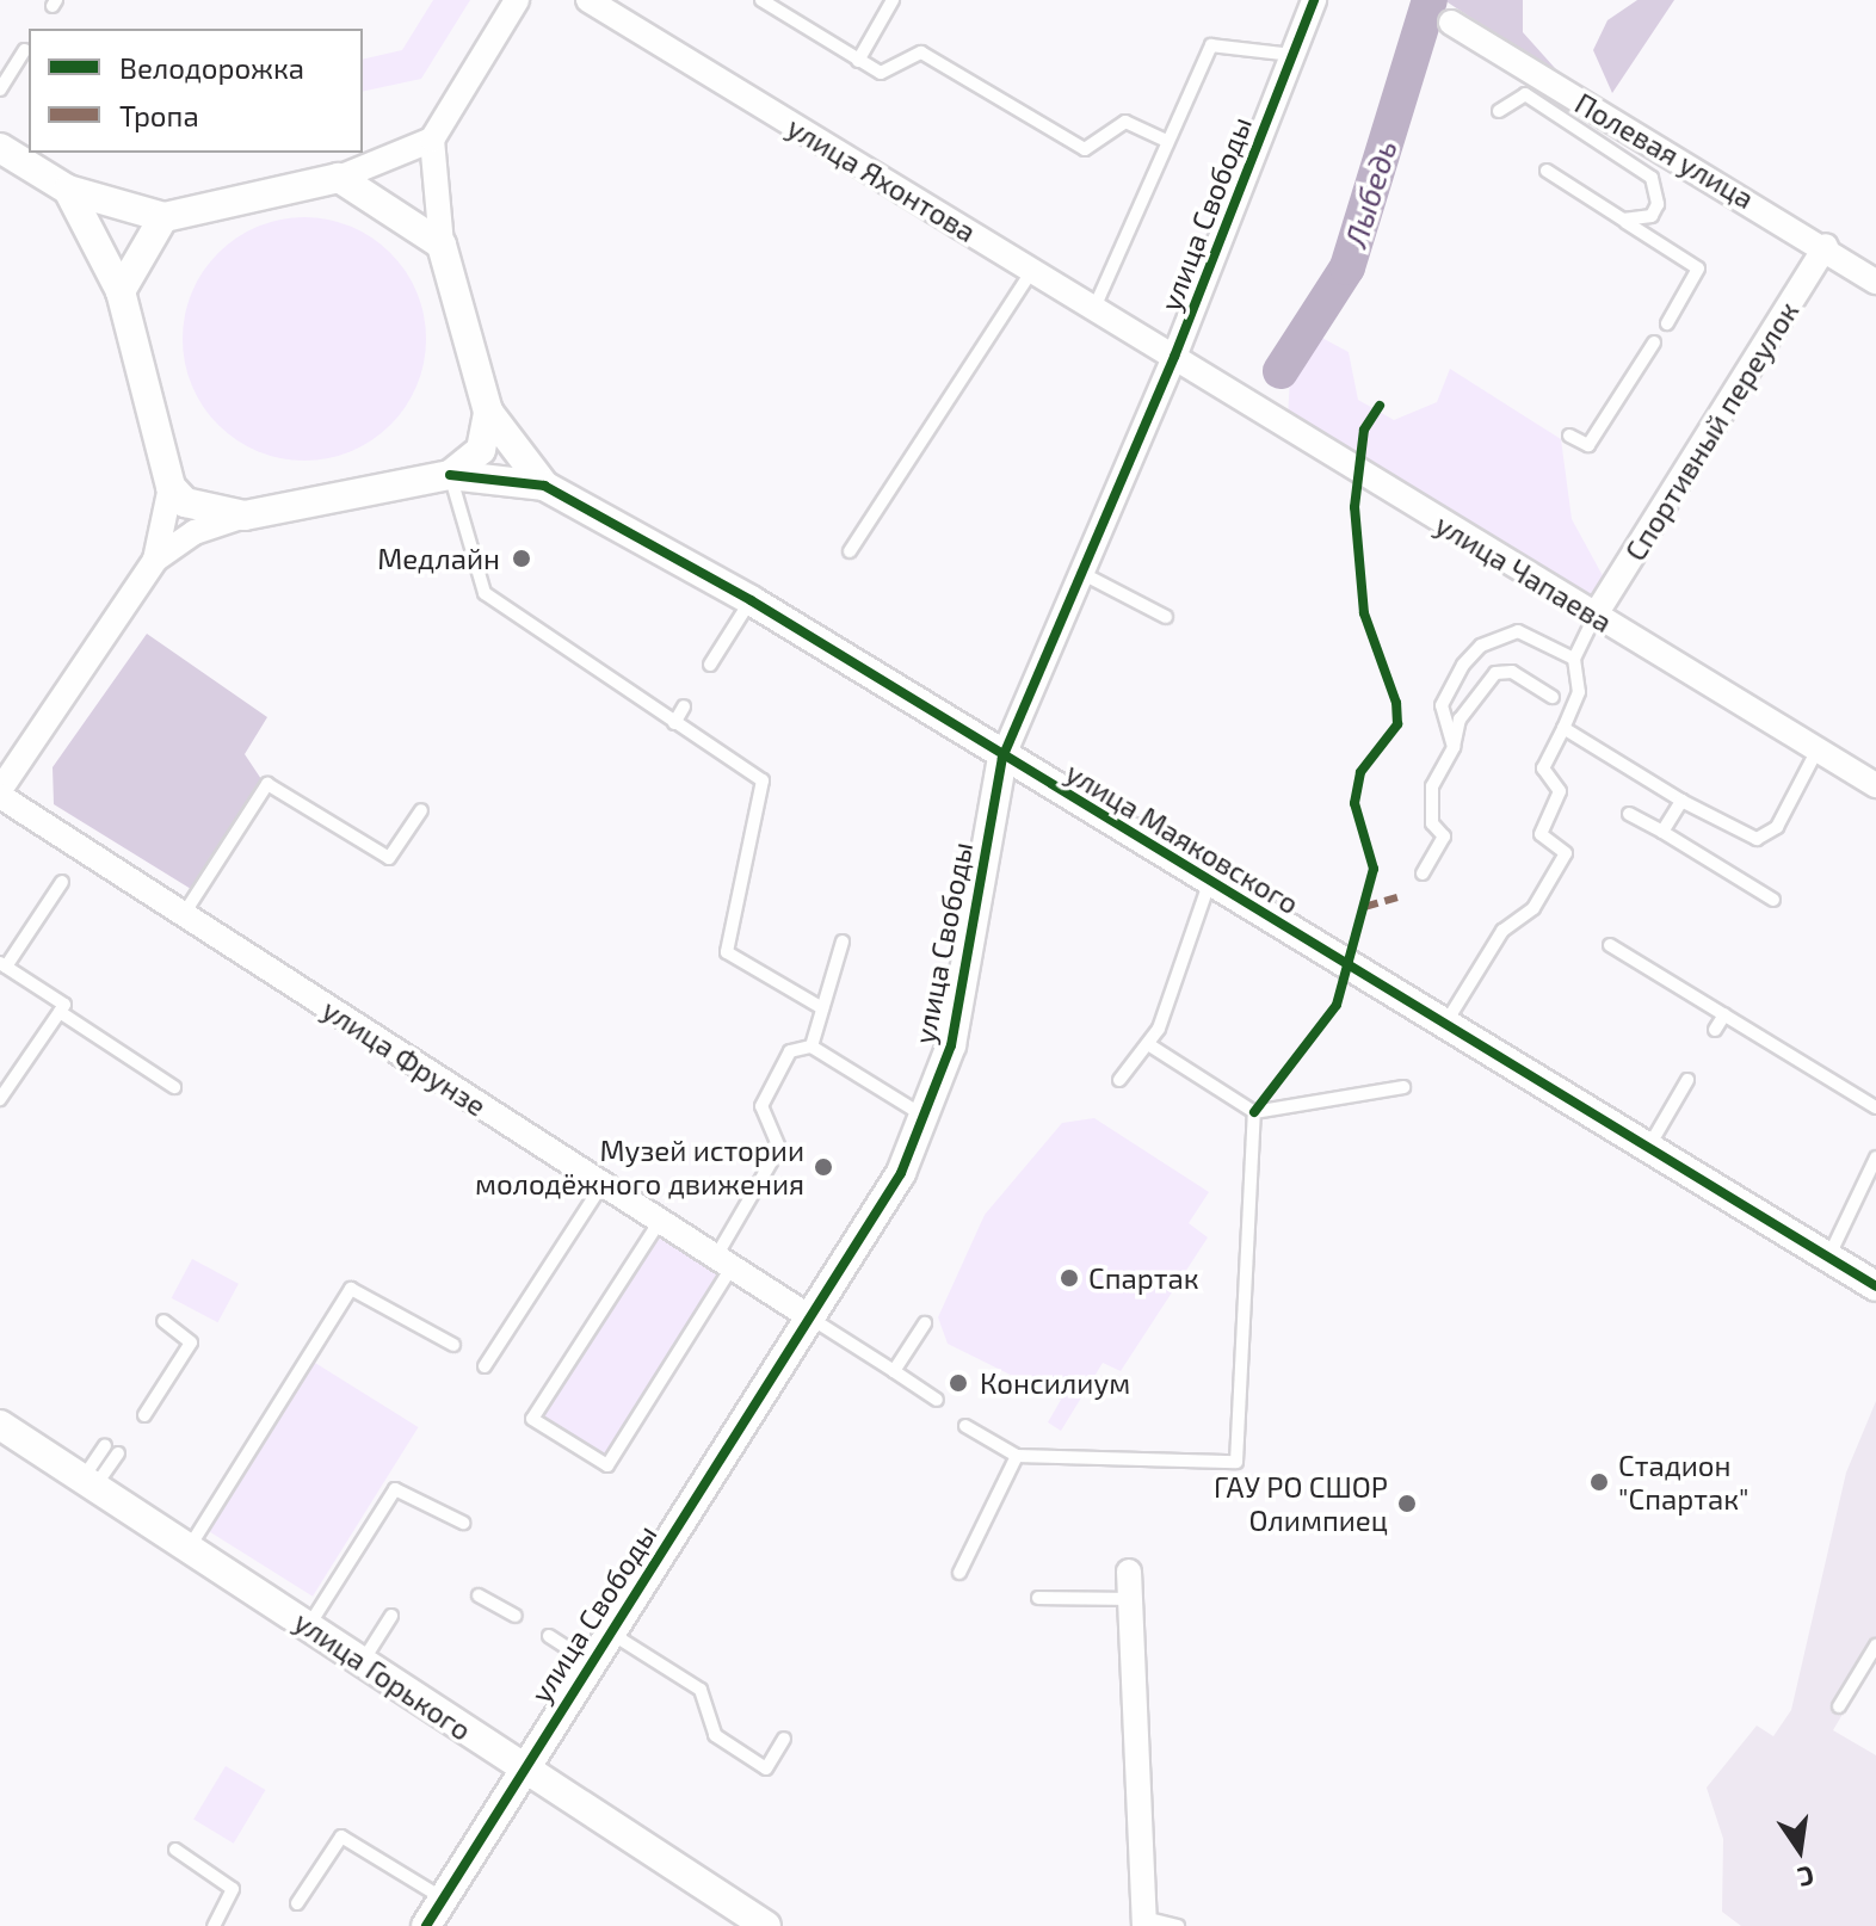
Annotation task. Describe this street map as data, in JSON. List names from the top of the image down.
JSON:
{
  "streets": {
    "street": [
      "Полевая улица",
      "улица Яхонтова",
      "улица Свободы",
      "Спортивный переулок",
      "улица Чапаева",
      "улица Маяковского",
      "улица Фрунзе",
      "улица Горького"
    ]
  },
  "crossings": [
    ["Полевая улица", "Спортивный переулок"],
    ["улица Яхонтова", "улица Свободы"],
    ["улица Яхонтова", "улица Чапаева"],
    ["улица Свободы", "улица Чапаева"],
    ["улица Свободы", "улица Маяковского"],
    ["улица Свободы", "улица Фрунзе"],
    ["улица Свободы", "улица Горького"],
    ["Спортивный переулок", "улица Чапаева"]
  ],
  "water": ["Лыбедь"],
  "places": [
    "Медлайн",
    "Музей истории молодёжного движения",
    "Спартак",
    "Консилиум",
    "Стадион \"Спартак\"",
    "ГАУ РО СШОР Олимпиец"
  ],
  "legend": ["Велодорожка", "Тропа"],
  "north": "bottom"
}
